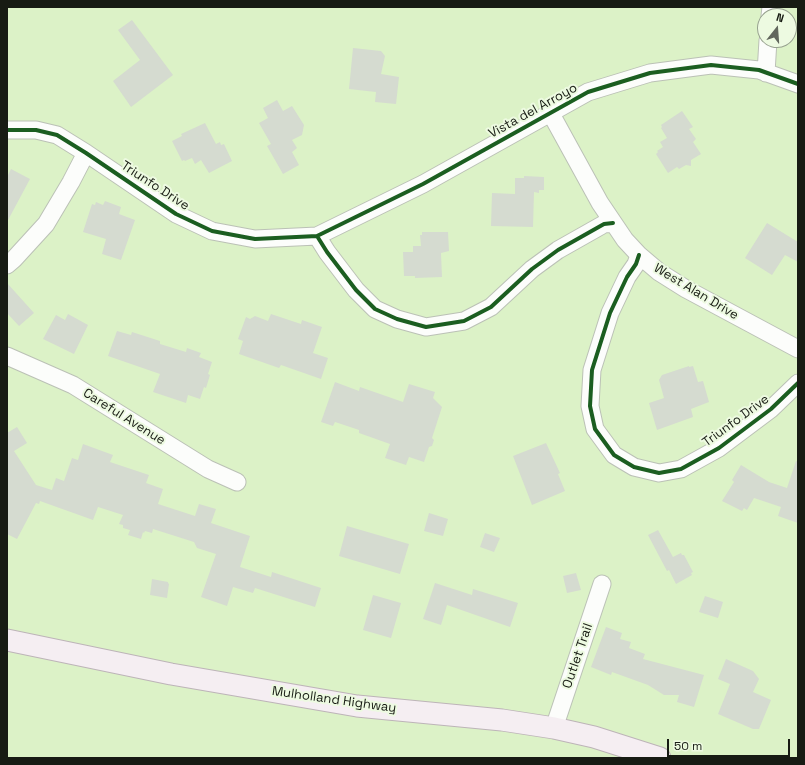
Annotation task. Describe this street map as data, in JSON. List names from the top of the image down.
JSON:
{
  "streets": {
    "main road": ["Mulholland Highway"],
    "street": [
      "Vista del Arroyo",
      "Triunfo Drive",
      "West Alan Drive",
      "Careful Avenue",
      "Outlet Trail"
    ]
  },
  "crossings": [
    ["Vista del Arroyo", "Triunfo Drive"],
    ["Vista del Arroyo", "West Alan Drive"],
    ["Triunfo Drive", "West Alan Drive"],
    ["Outlet Trail", "Mulholland Highway"]
  ],
  "scale_bar": "50 m",
  "north": "top"
}
